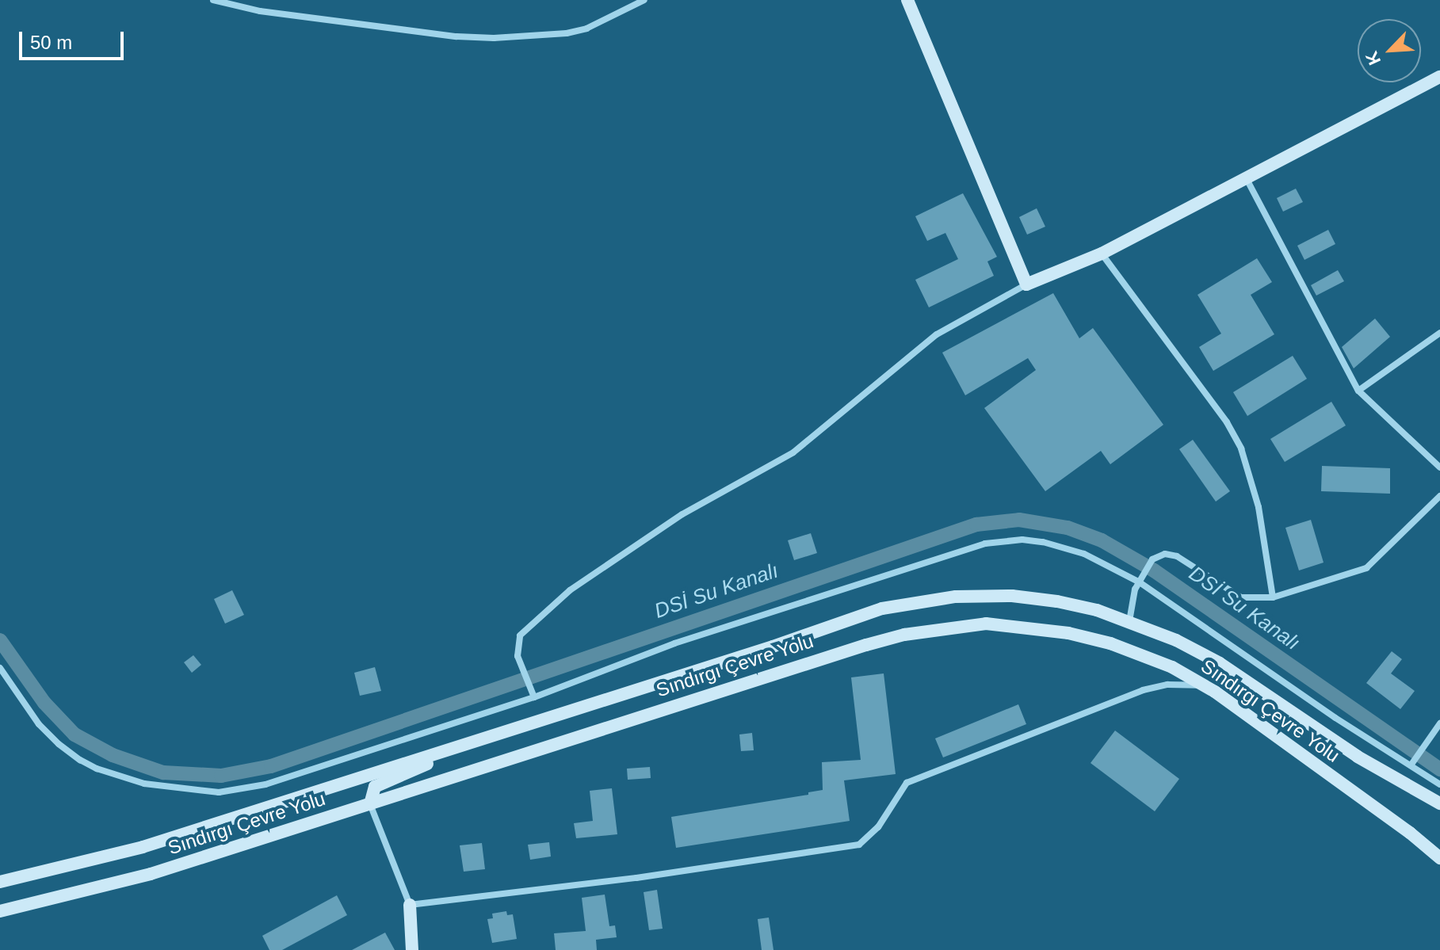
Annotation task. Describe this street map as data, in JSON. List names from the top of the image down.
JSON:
{
  "streets": {
    "main road": ["Sındırgı Çevre Yolu"]
  },
  "water": ["DSİ Su Kanalı"],
  "scale_bar": "50 m",
  "north": "bottom left"
}
